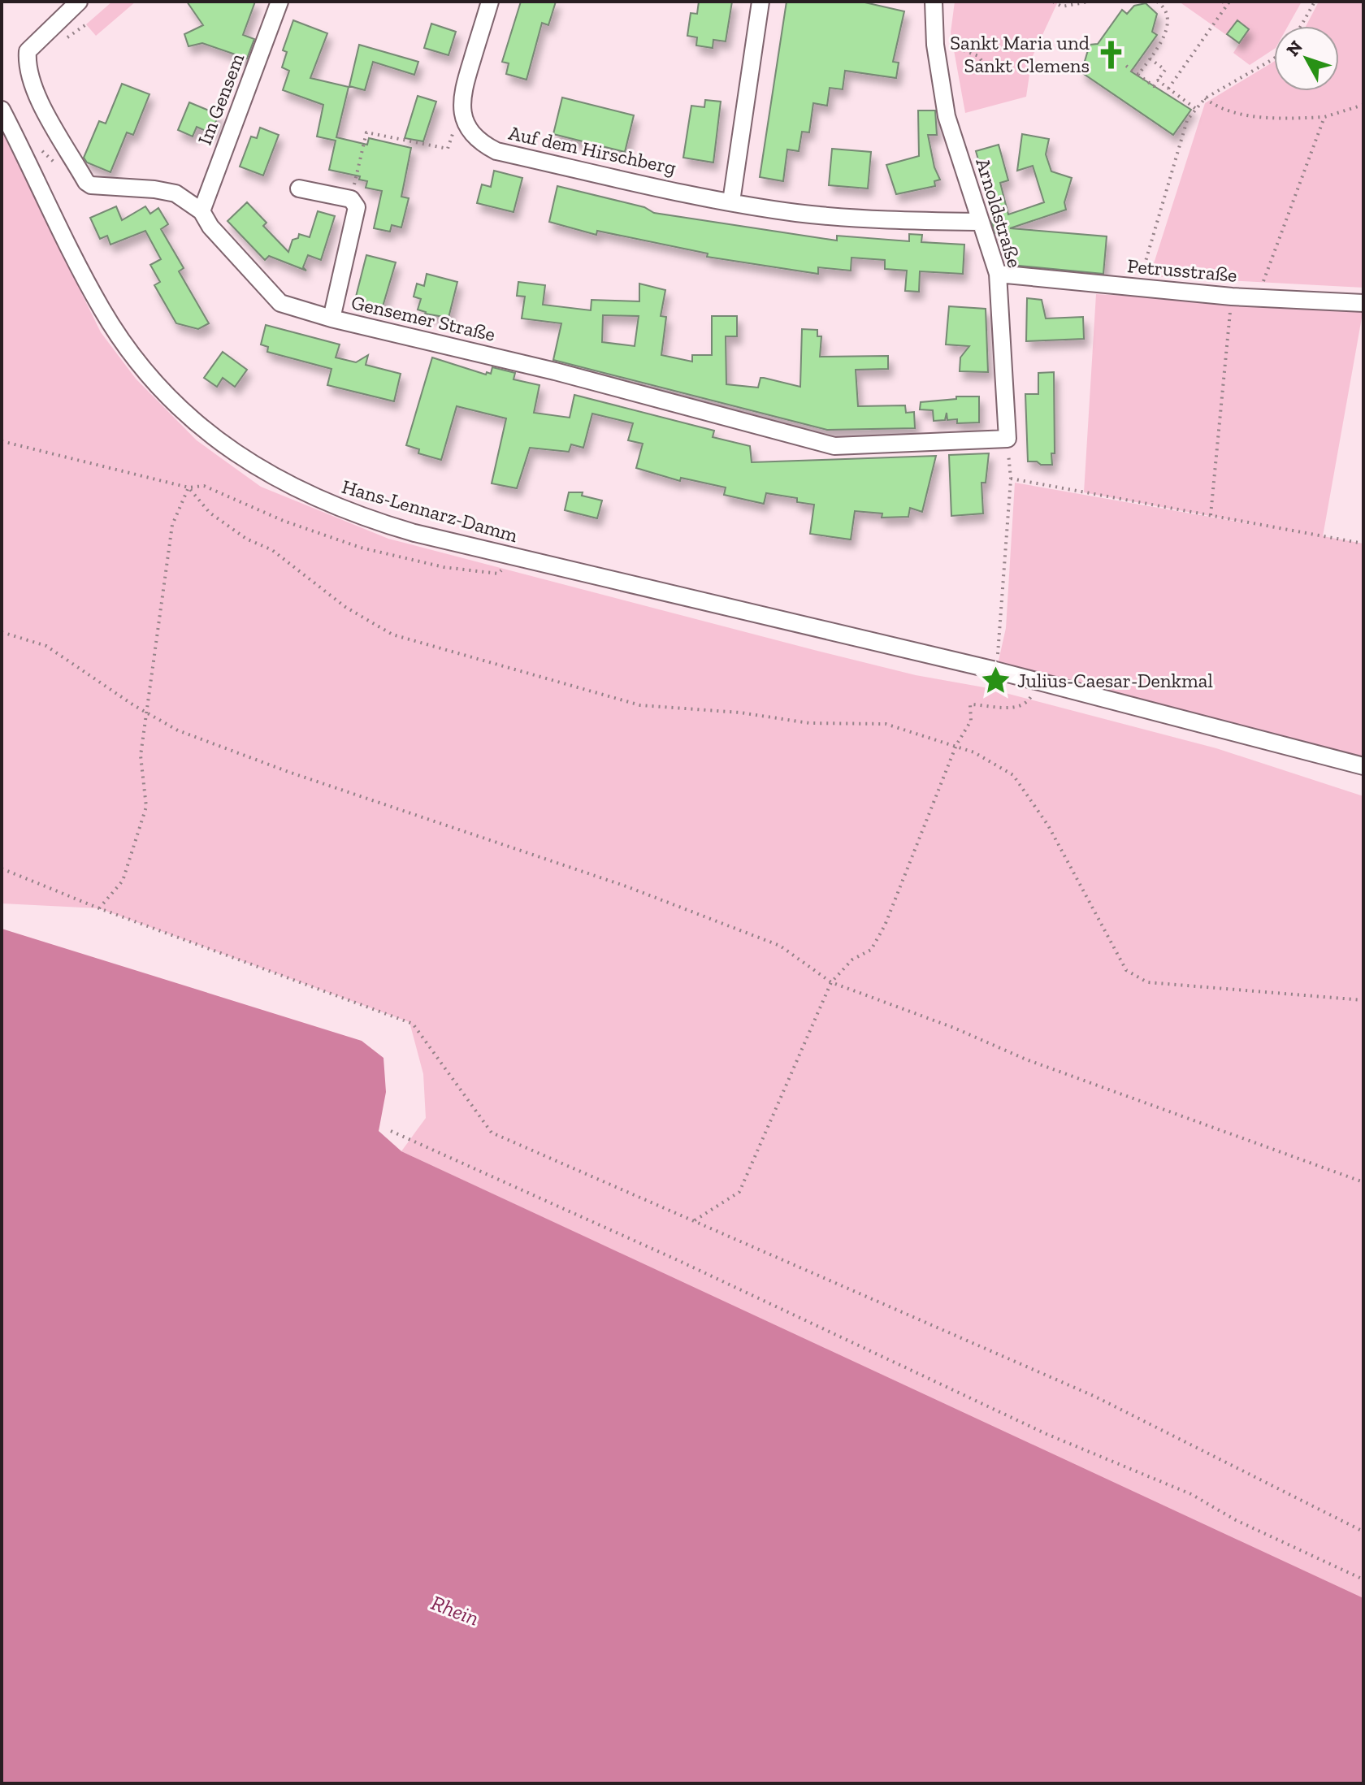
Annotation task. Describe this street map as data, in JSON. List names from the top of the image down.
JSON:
{
  "streets": {
    "street": [
      "Im Gensem",
      "Auf dem Hirschberg",
      "Arnoldstraße",
      "Petrusstraße",
      "Gensemer Straße",
      "Hans-Lennarz-Damm"
    ]
  },
  "crossings": [
    ["Im Gensem", "Gensemer Straße"],
    ["Auf dem Hirschberg", "Arnoldstraße"],
    ["Arnoldstraße", "Petrusstraße"],
    ["Arnoldstraße", "Gensemer Straße"]
  ],
  "water": ["Rhein"],
  "places": {
    "church": ["Sankt Maria und Sankt Clemens"],
    "place": ["Julius-Caesar-Denkmal"]
  },
  "north": "top left"
}
